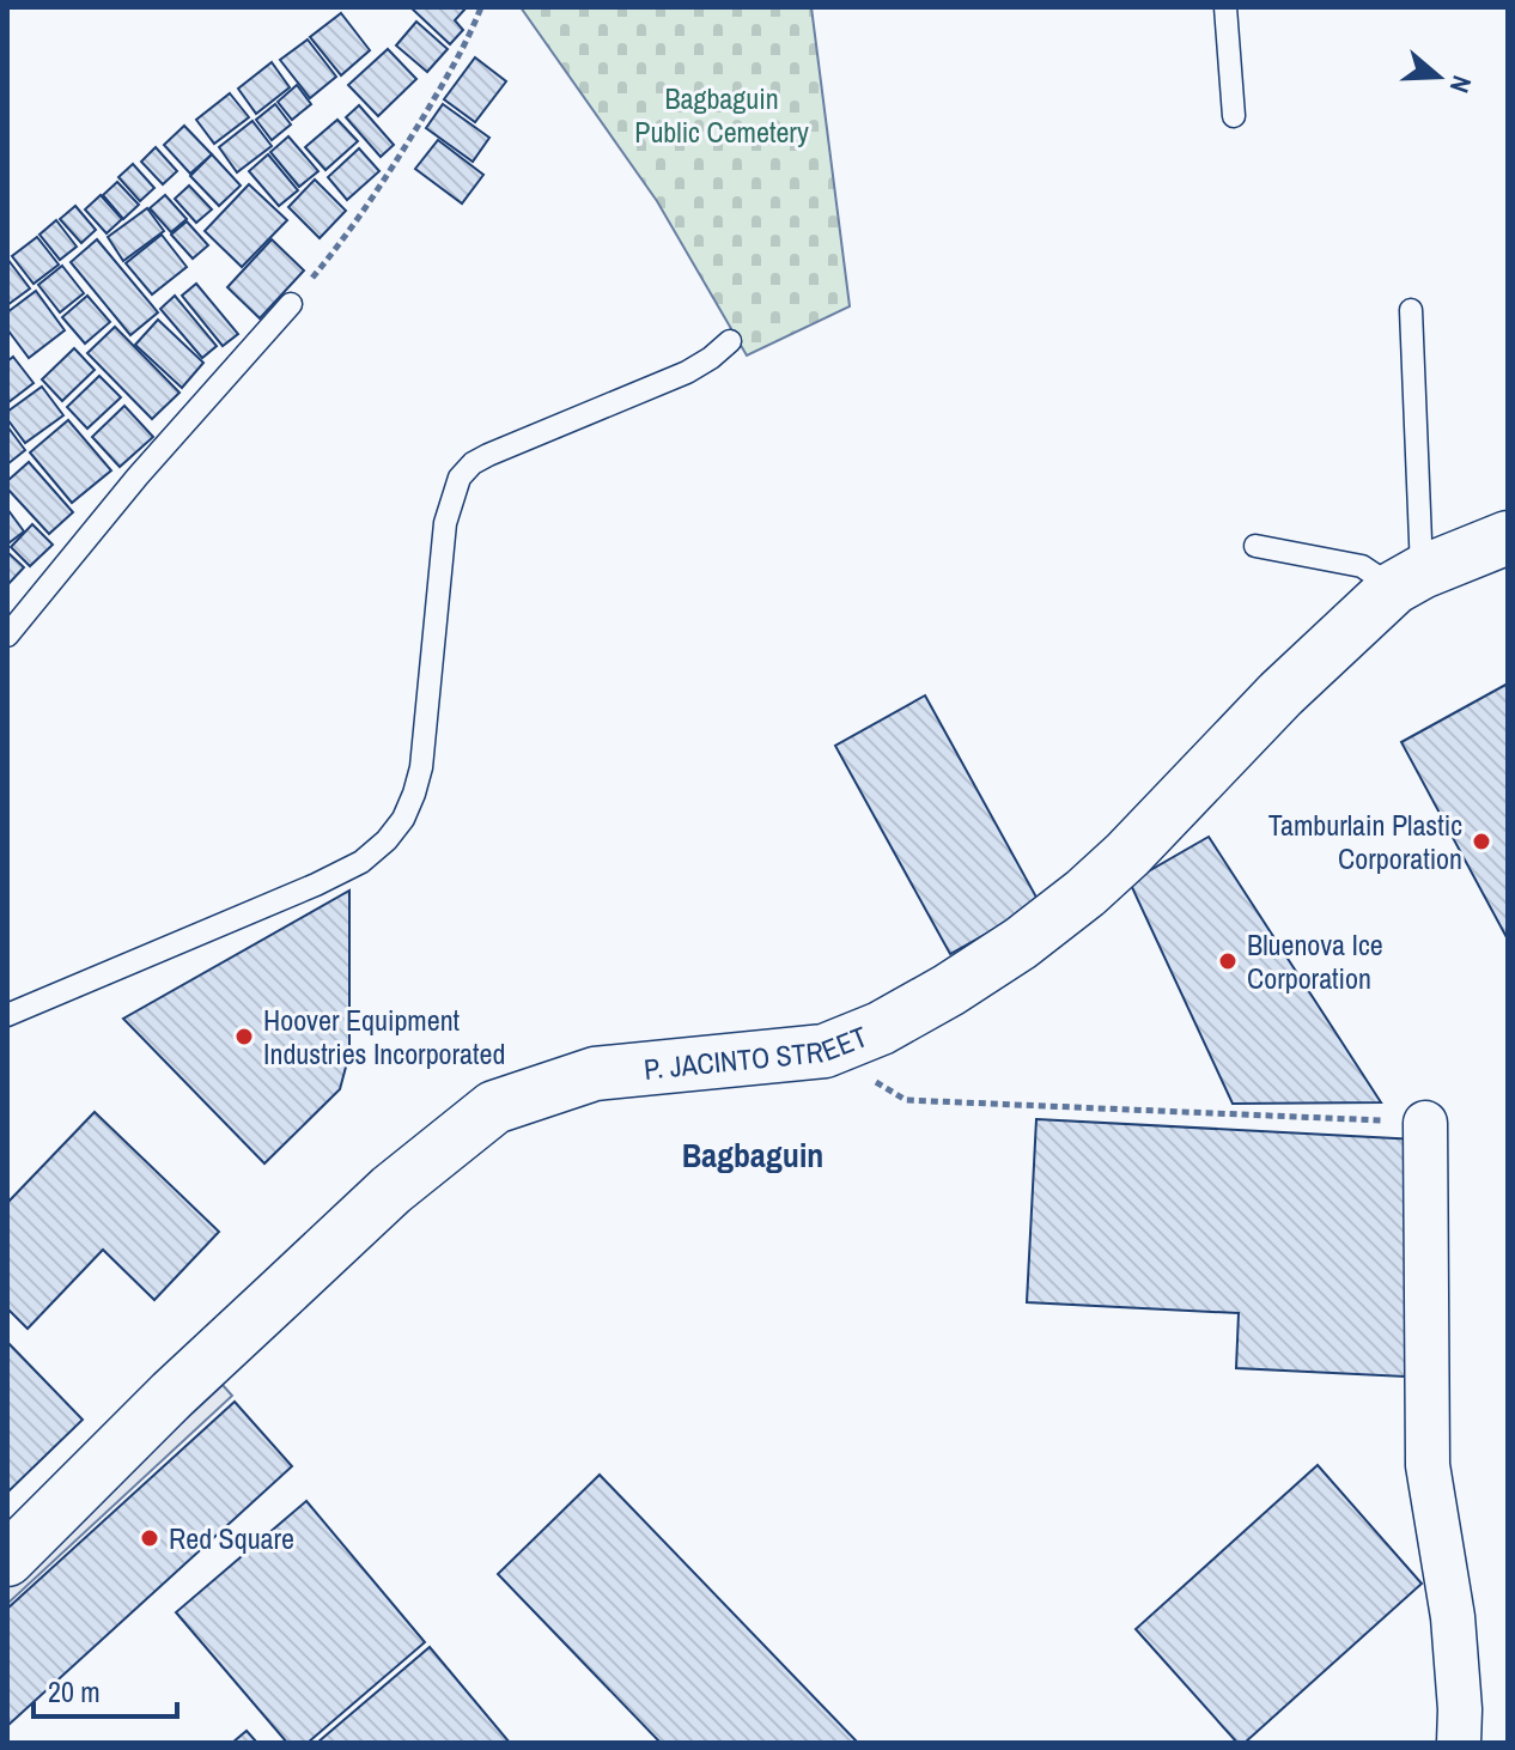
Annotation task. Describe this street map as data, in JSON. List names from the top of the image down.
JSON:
{
  "streets": {
    "street": ["P. JACINTO STREET"]
  },
  "districts": ["Bagbaguin"],
  "parks": ["Bagbaguin Public Cemetery"],
  "places": [
    "Tamburlain Plastic Corporation",
    "Bluenova Ice Corporation",
    "Hoover Equipment Industries Incorporated",
    "Red Square"
  ],
  "scale_bar": "20 m",
  "north": "right"
}
